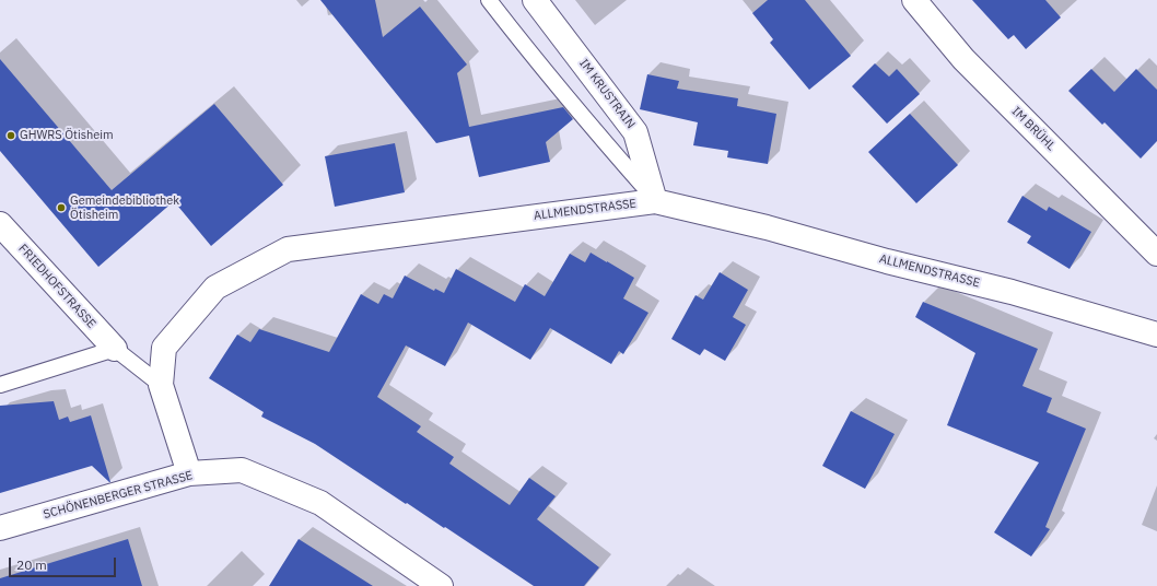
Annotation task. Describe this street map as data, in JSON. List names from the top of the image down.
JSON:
{
  "streets": {
    "street": [
      "IM KRUSTRAIN",
      "IM BRÜHL",
      "ALLMENDSTRASSE",
      "FRIEDHOFSTRASSE",
      "SCHÖNENBERGER STRASSE"
    ]
  },
  "crossings": [
    ["IM KRUSTRAIN", "ALLMENDSTRASSE"],
    ["ALLMENDSTRASSE", "SCHÖNENBERGER STRASSE"]
  ],
  "places": ["GHWRS Ötisheim", "Gemeindebibliothek Ötisheim"],
  "scale_bar": "20 m"
}
